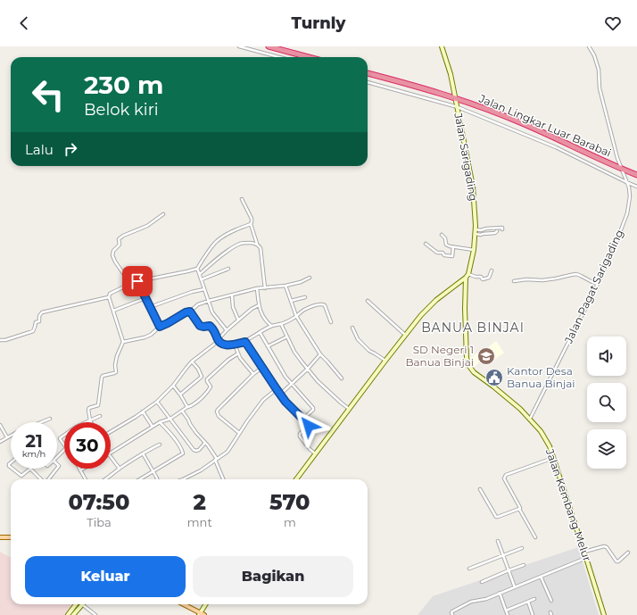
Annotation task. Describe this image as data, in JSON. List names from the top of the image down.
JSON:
{
  "streets": {
    "highway": ["Jalan Lingkar Luar Barabai"],
    "street": ["Jalan Sarigading", "Jalan Pagat Sarigading", "Jalan Kembang Melur"]
  },
  "crossings": [
    ["Jalan Lingkar Luar Barabai", "Jalan Sarigading"],
    ["Jalan Lingkar Luar Barabai", "Jalan Pagat Sarigading"],
    ["Jalan Sarigading", "Jalan Kembang Melur"],
    ["Jalan Pagat Sarigading", "Jalan Kembang Melur"]
  ],
  "districts": ["BANUA BINJAI"],
  "places": {
    "school or university": ["SD Negeri 1 Banua Binjai"],
    "public building": ["Kantor Desa Banua Binjai"]
  },
  "page": {
    "header": "Turnly",
    "turn": ["230 m", "Belok kiri"],
    "then": "Lalu",
    "speed": "21 km/h",
    "limit": "30",
    "eta": [
      "07:50",
      "Tiba",
      "2",
      "mnt",
      "570",
      "m"
    ],
    "buttons": ["Keluar", "Bagikan"]
  }
}
